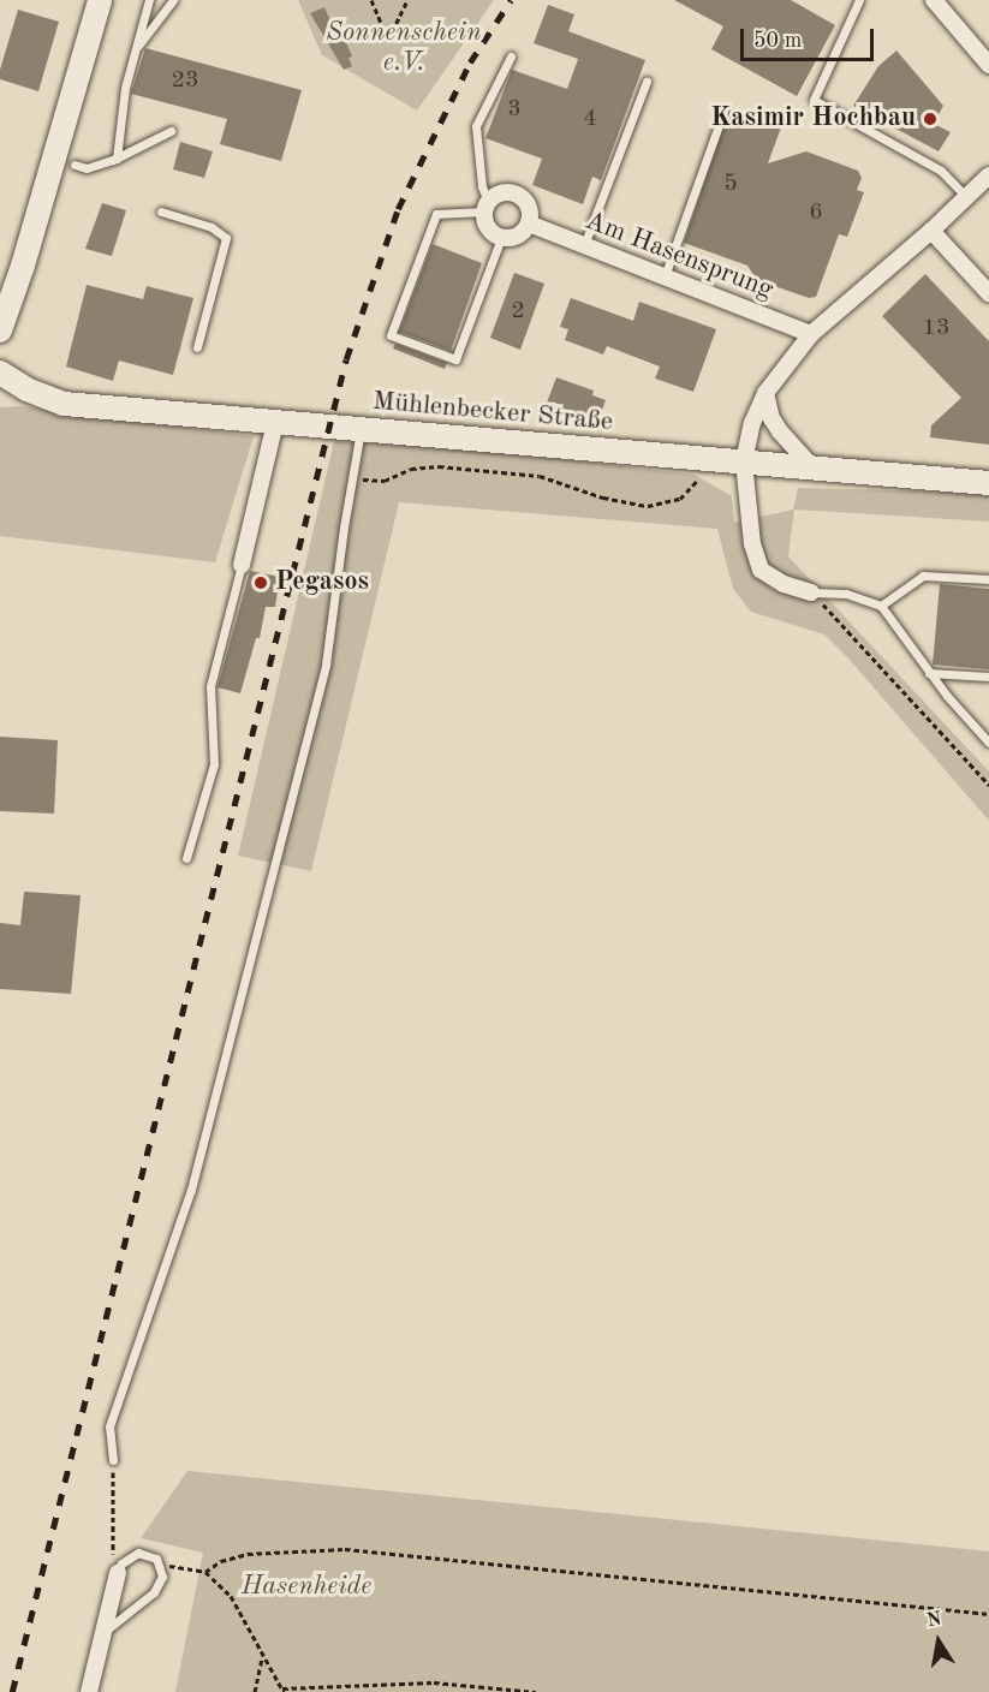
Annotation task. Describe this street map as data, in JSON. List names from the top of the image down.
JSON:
{
  "streets": {
    "main road": ["Mühlenbecker Straße"],
    "street": ["Am Hasensprung"]
  },
  "parks": ["Sonnenschein e.V.", "Hasenheide"],
  "places": ["Kasimir Hochbau", "Pegasos"],
  "house_numbers": [
    "23",
    "3",
    "4",
    "5",
    "6",
    "2",
    "13"
  ],
  "scale_bar": "50 m",
  "north": "top"
}
